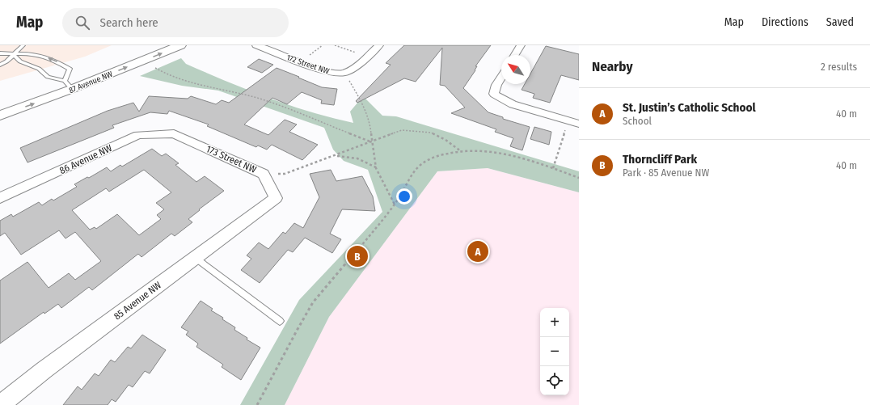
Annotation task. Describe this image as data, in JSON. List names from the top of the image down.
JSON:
{
  "streets": {
    "main road": ["87 Avenue NW"],
    "street": [
      "172 Street NW",
      "86 Avenue NW",
      "173 Street NW",
      "85 Avenue NW"
    ]
  },
  "crossings": [
    ["86 Avenue NW", "173 Street NW"],
    ["173 Street NW", "85 Avenue NW"]
  ],
  "north": "top left",
  "page": {
    "header": "Map",
    "search": "Search here",
    "nav": ["Map", "Directions", "Saved"],
    "heading": ["Nearby", "2 results"],
    "list": [
      {
        "mark": "A",
        "name": "St. Justin’s Catholic School",
        "note": "School",
        "value": "40 m"
      },
      {
        "mark": "B",
        "name": "Thorncliff Park",
        "note": "Park · 85 Avenue NW",
        "value": "40 m"
      }
    ],
    "pins": ["A", "B"],
    "map_buttons": ["+", "−"]
  }
}
